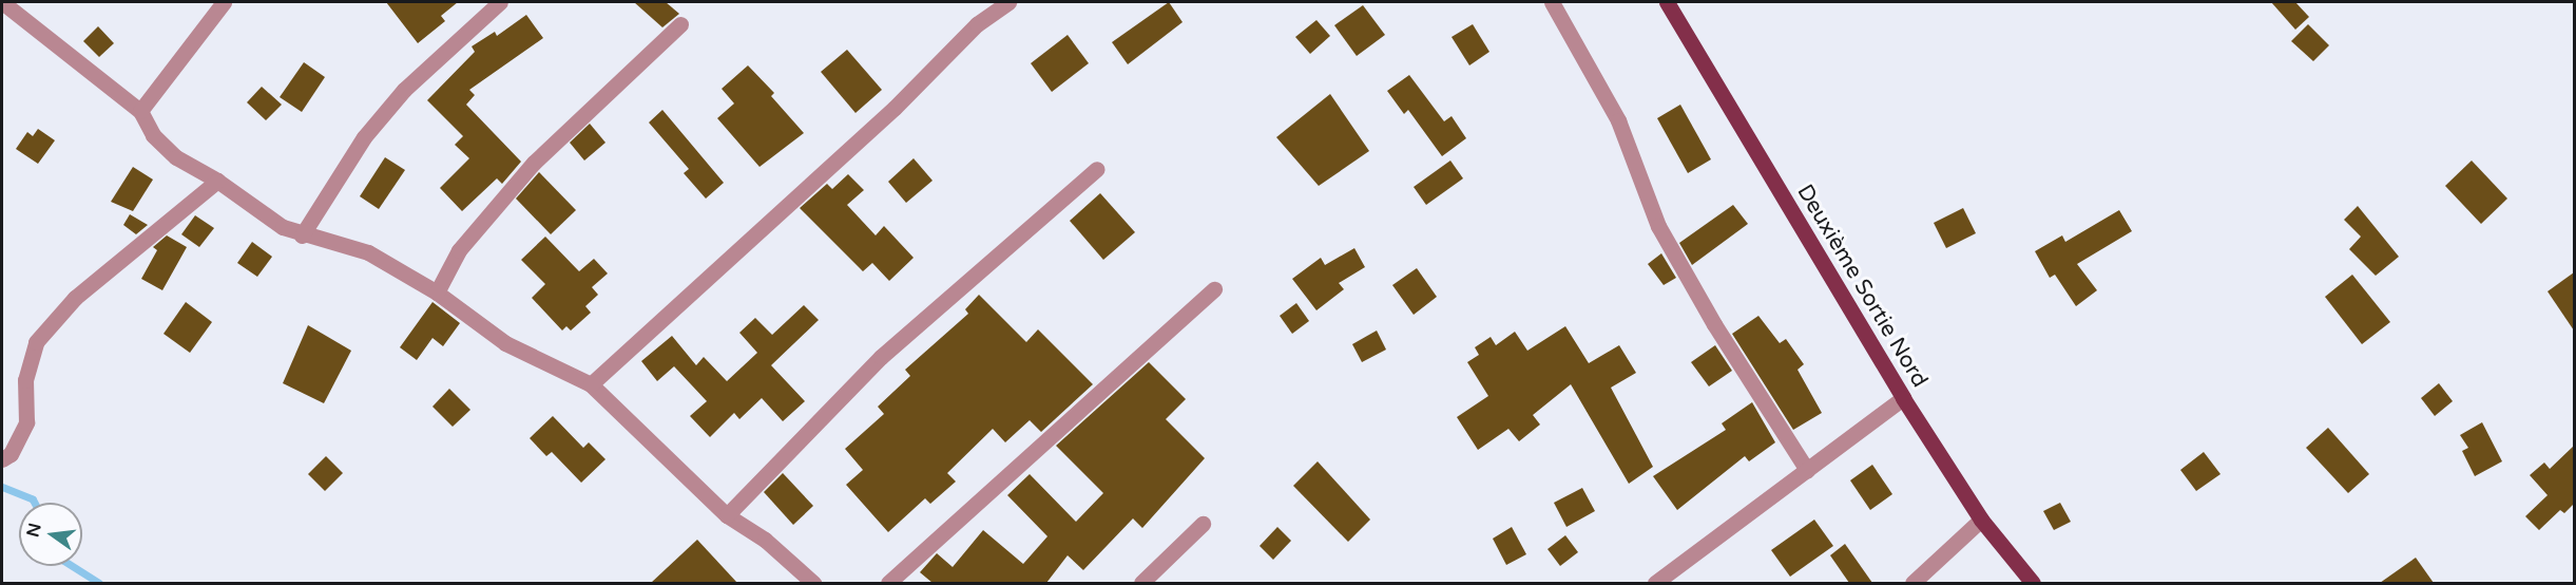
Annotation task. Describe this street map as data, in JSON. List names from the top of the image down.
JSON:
{
  "streets": {
    "main road": ["Deuxième Sortie Nord"]
  },
  "north": "left"
}
